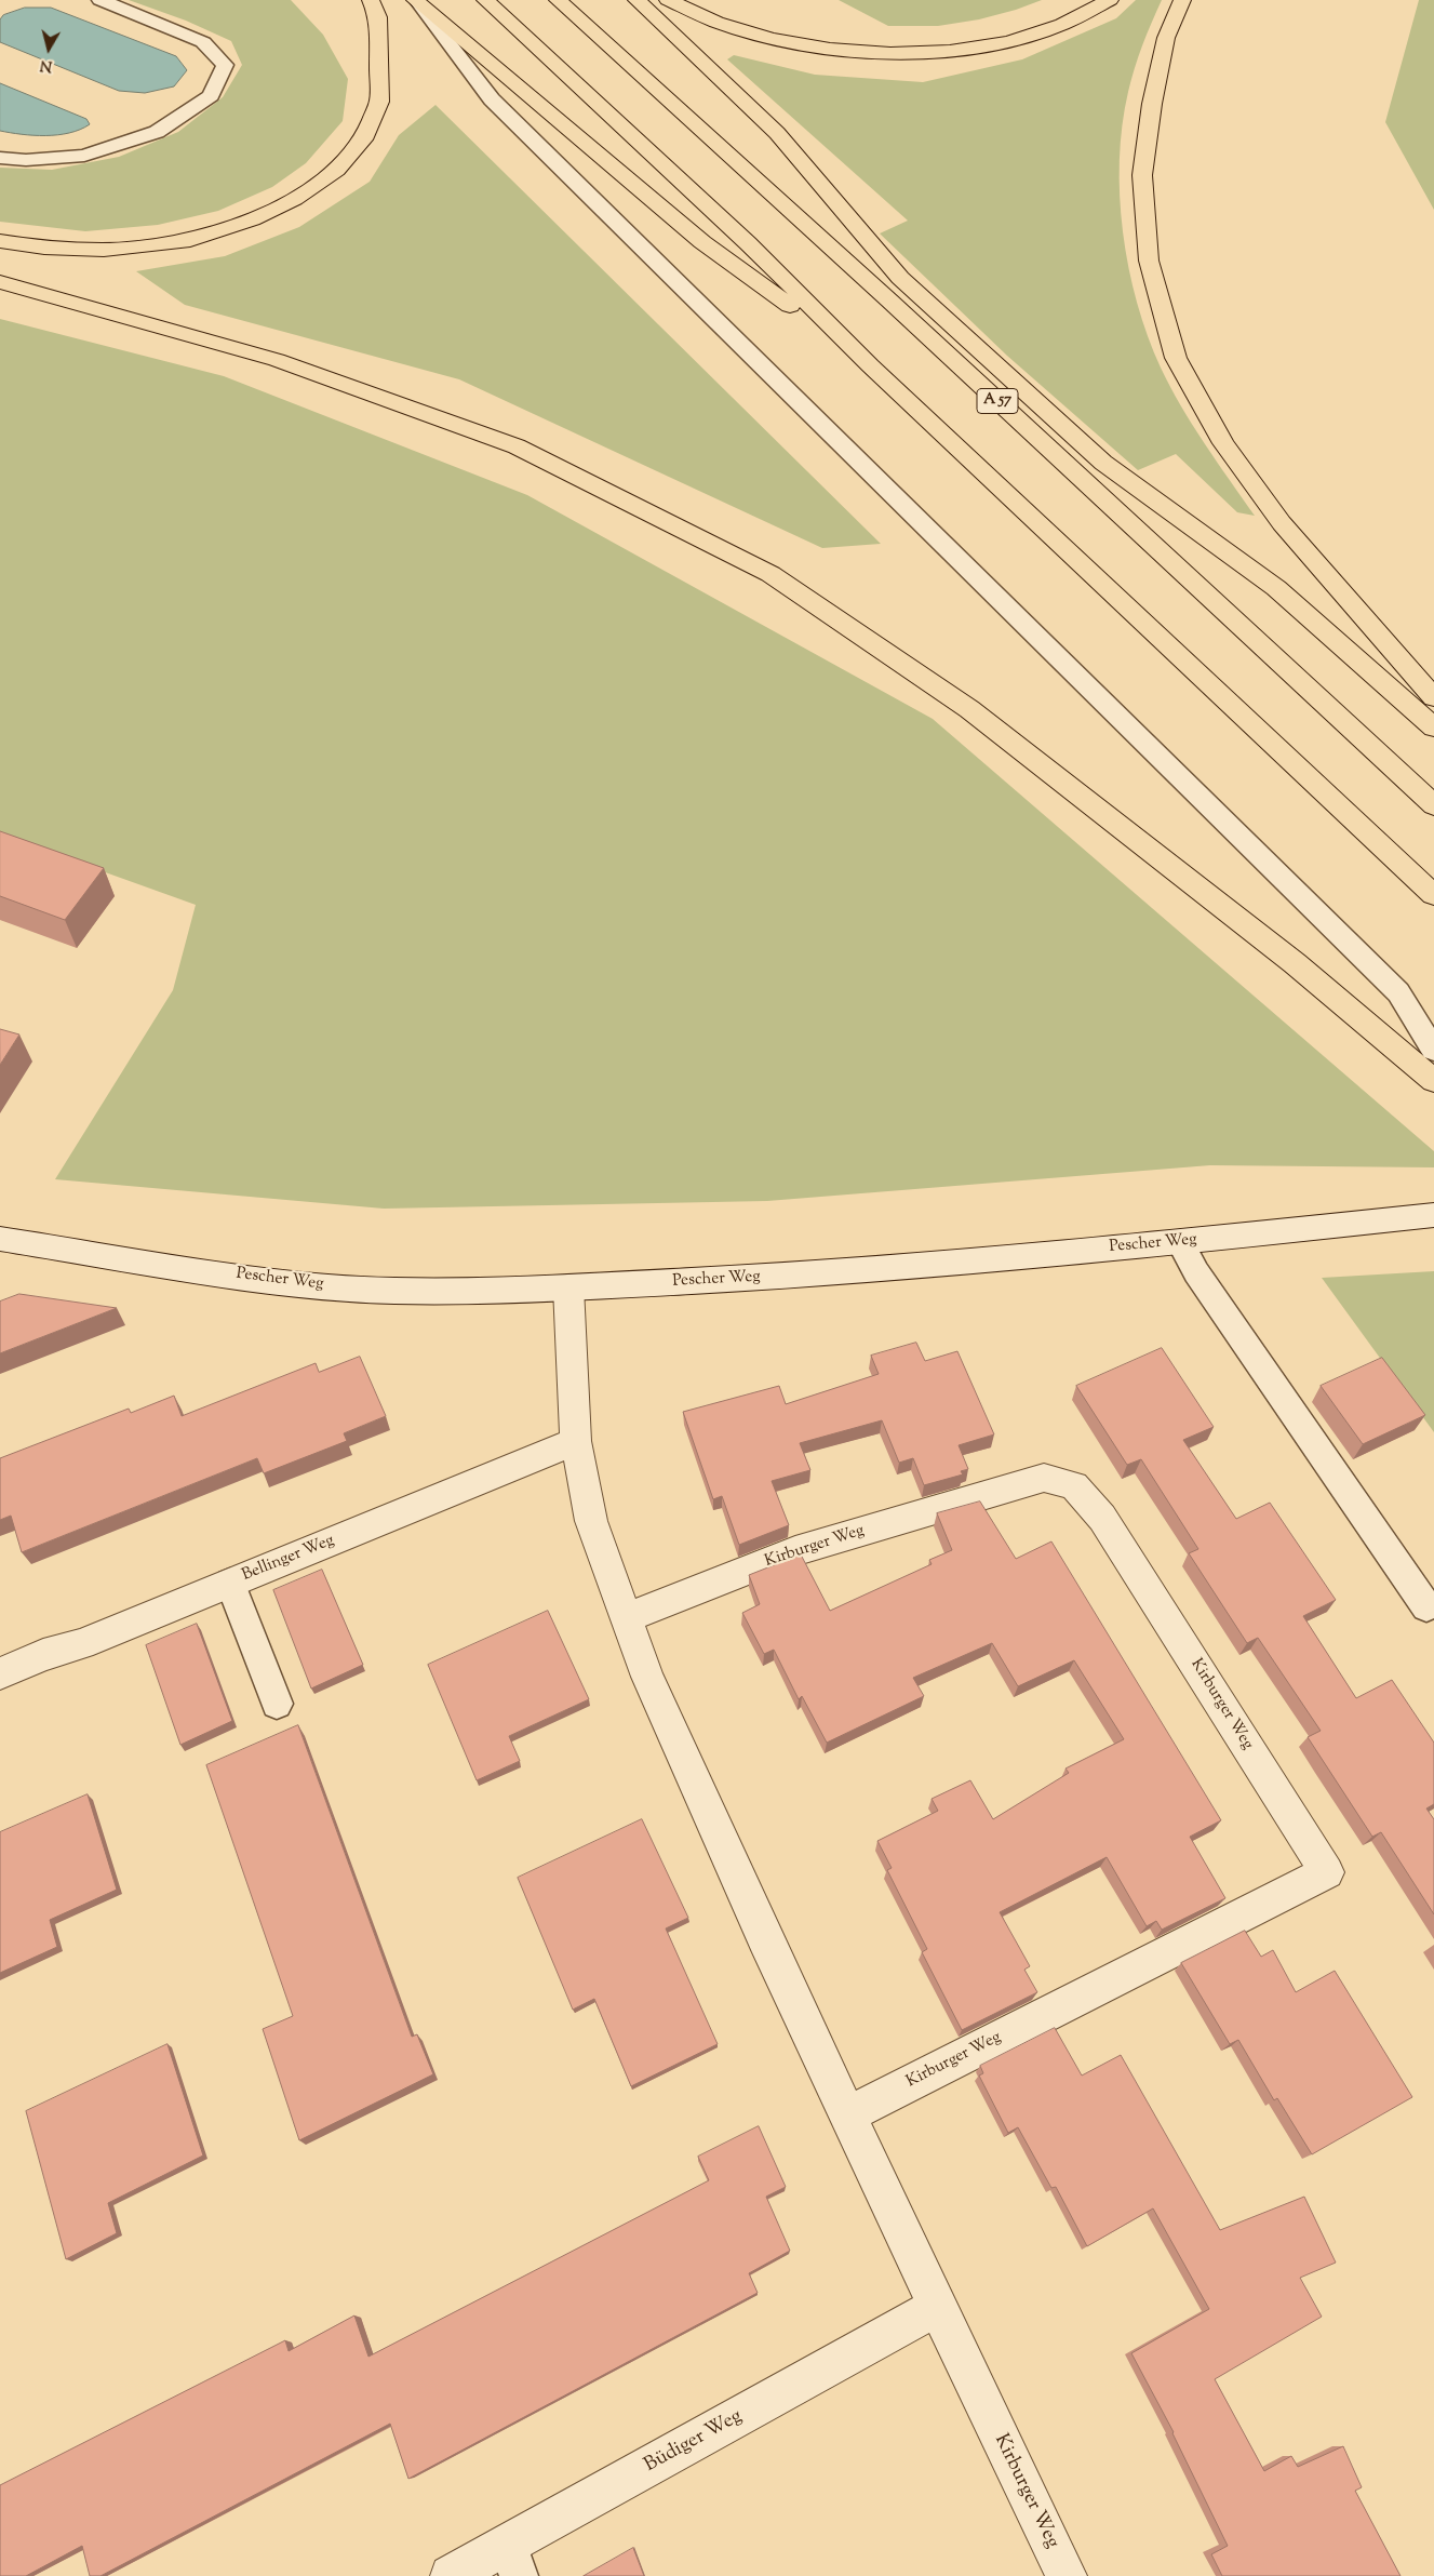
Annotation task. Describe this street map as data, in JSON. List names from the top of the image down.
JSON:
{
  "streets": {
    "highway": ["A 57"],
    "street": [
      "Pescher Weg",
      "Kirburger Weg",
      "Bellinger Weg",
      "Büdiger Weg"
    ]
  },
  "crossings": [
    ["Pescher Weg", "Kirburger Weg"],
    ["Kirburger Weg", "Bellinger Weg"],
    ["Kirburger Weg", "Büdiger Weg"]
  ],
  "north": "bottom"
}
